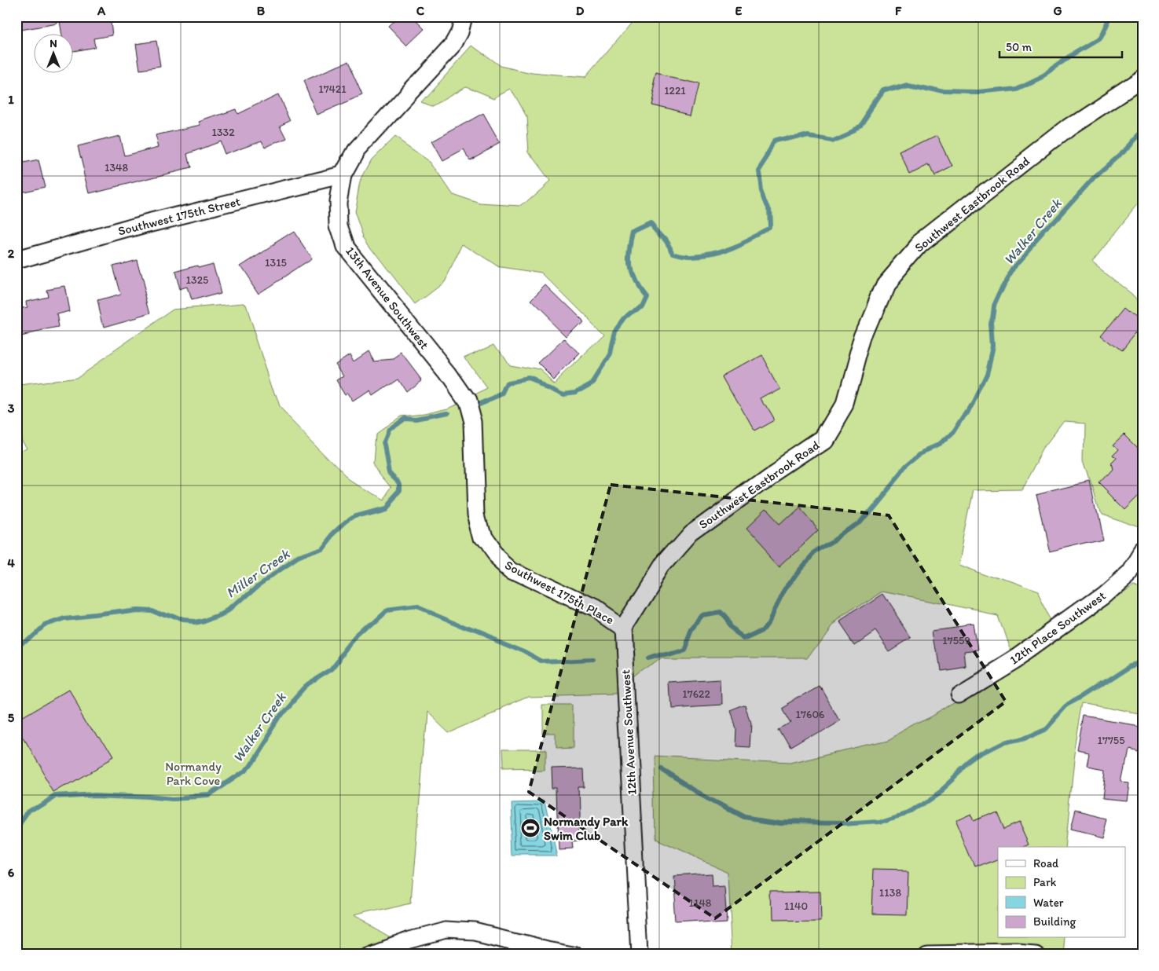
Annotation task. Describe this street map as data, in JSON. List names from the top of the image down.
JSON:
{
  "streets": {
    "street": [
      "Southwest Eastbrook Road",
      "Southwest 175th Street",
      "13th Avenue Southwest",
      "Southwest 175th Place",
      "12th Place Southwest",
      "12th Avenue Southwest"
    ]
  },
  "crossings": [
    ["Southwest Eastbrook Road", "Southwest 175th Place"],
    ["Southwest Eastbrook Road", "12th Avenue Southwest"],
    ["Southwest 175th Street", "13th Avenue Southwest"],
    ["13th Avenue Southwest", "Southwest 175th Place"],
    ["Southwest 175th Place", "12th Avenue Southwest"]
  ],
  "water": ["Walker Creek", "Miller Creek"],
  "parks": ["Normandy Park Cove"],
  "places": {
    "sports": ["Normandy Park Swim Club"]
  },
  "house_numbers": [
    "17421",
    "1221",
    "1332",
    "1348",
    "1315",
    "1325",
    "17559",
    "17622",
    "17606",
    "17755",
    "1138",
    "1148",
    "1140"
  ],
  "legend": [
    "Road",
    "Park",
    "Water",
    "Building"
  ],
  "scale_bar": "50 m",
  "north": "top",
  "grid": {
    "columns": [
      "A",
      "B",
      "C",
      "D",
      "E",
      "F",
      "G"
    ],
    "rows": [
      "1",
      "2",
      "3",
      "4",
      "5",
      "6"
    ]
  }
}
